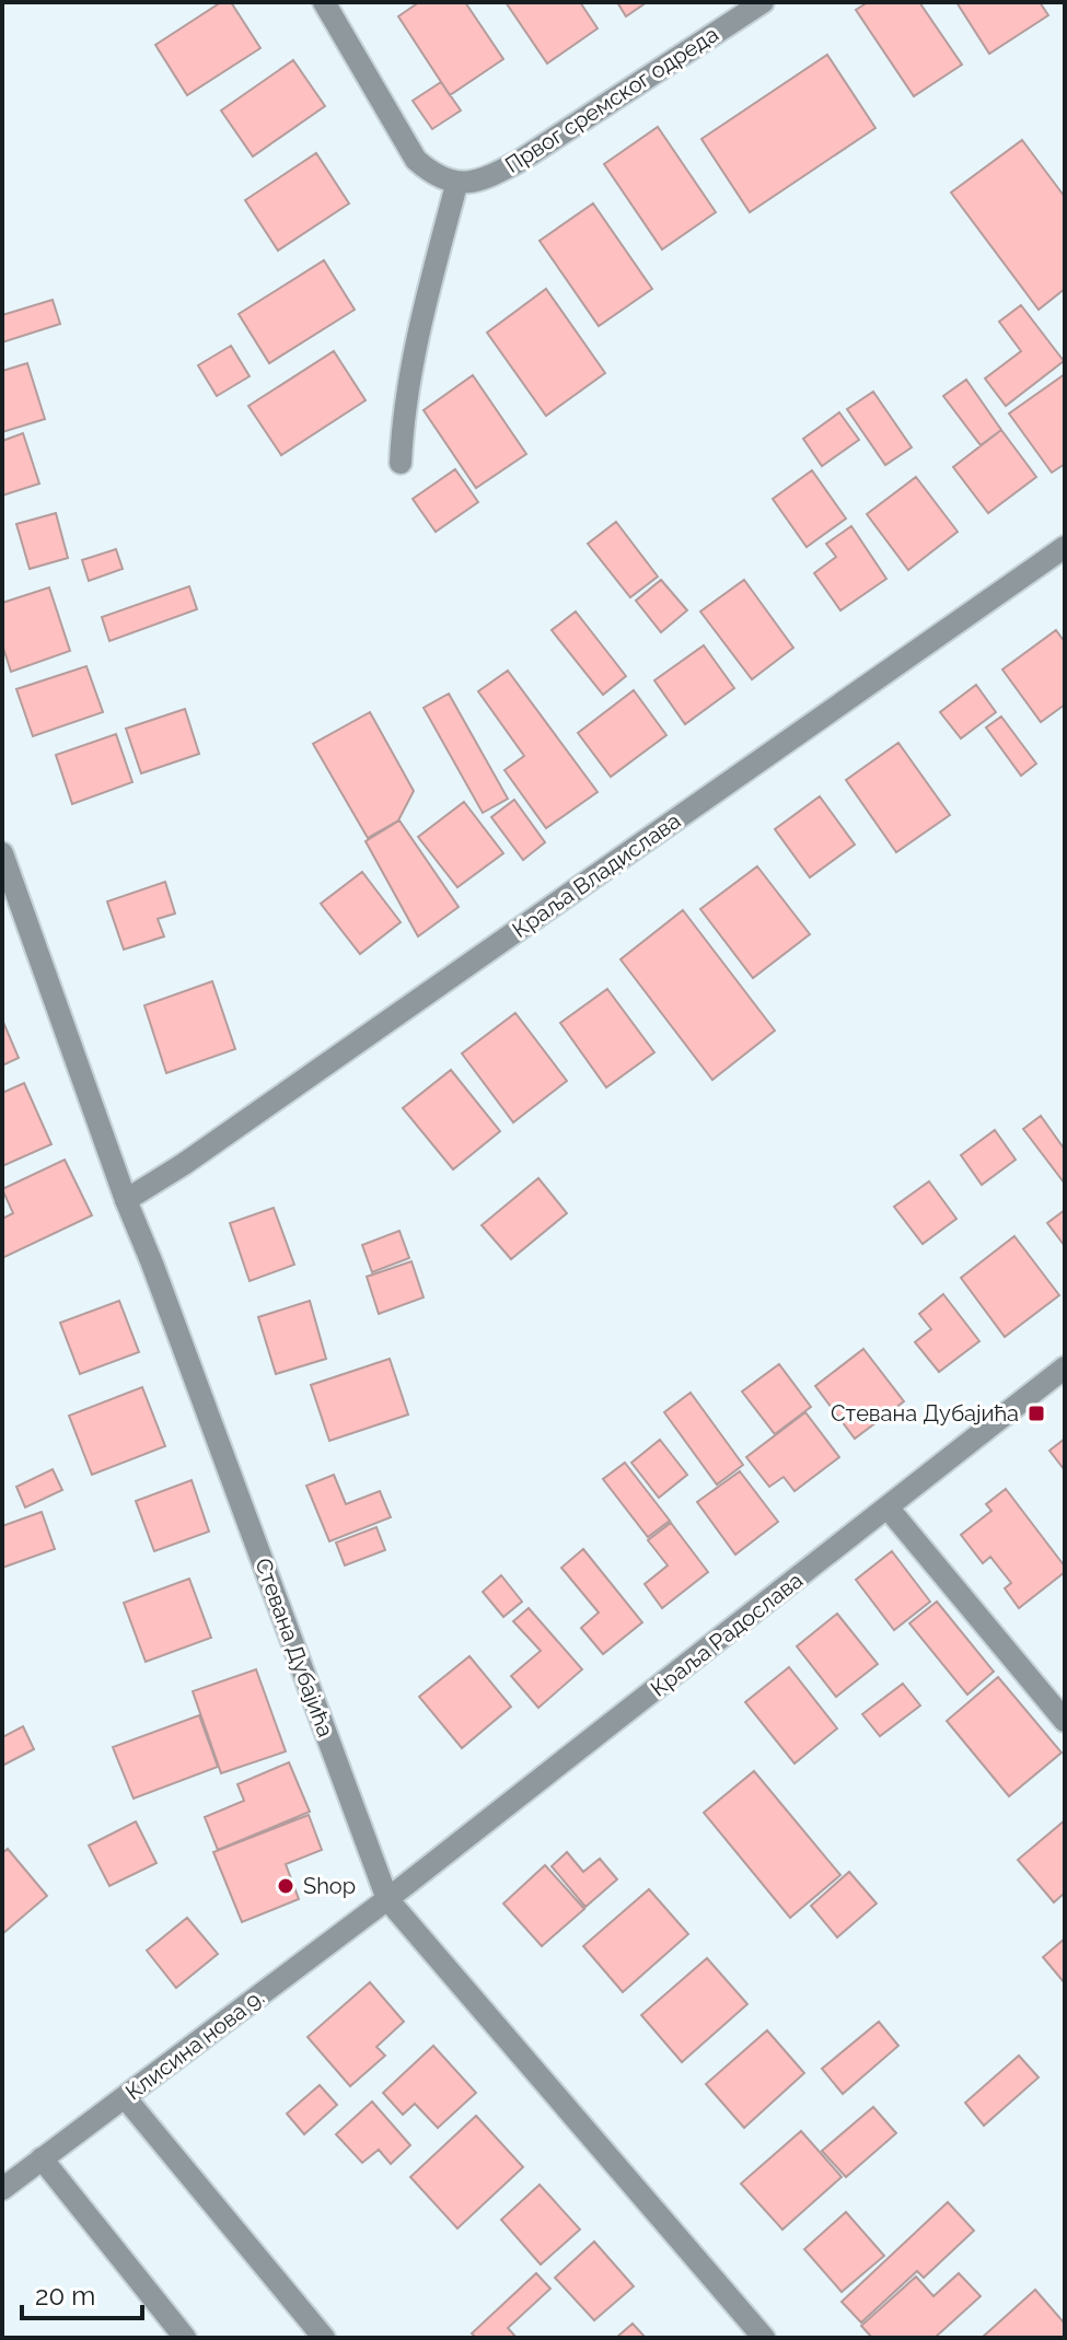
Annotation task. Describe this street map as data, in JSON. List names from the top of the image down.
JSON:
{
  "streets": {
    "street": [
      "Првог сремског одреда",
      "Краља Владислава",
      "Краља Радослава",
      "Стевана Дубајића",
      "Клисина нова 9."
    ]
  },
  "crossings": [
    ["Краља Владислава", "Стевана Дубајића"],
    ["Краља Радослава", "Стевана Дубајића"],
    ["Краља Радослава", "Клисина нова 9."],
    ["Стевана Дубајића", "Клисина нова 9."]
  ],
  "places": {
    "transit": ["Стевана Дубајића"],
    "other": ["Shop"]
  },
  "scale_bar": "20 m"
}
